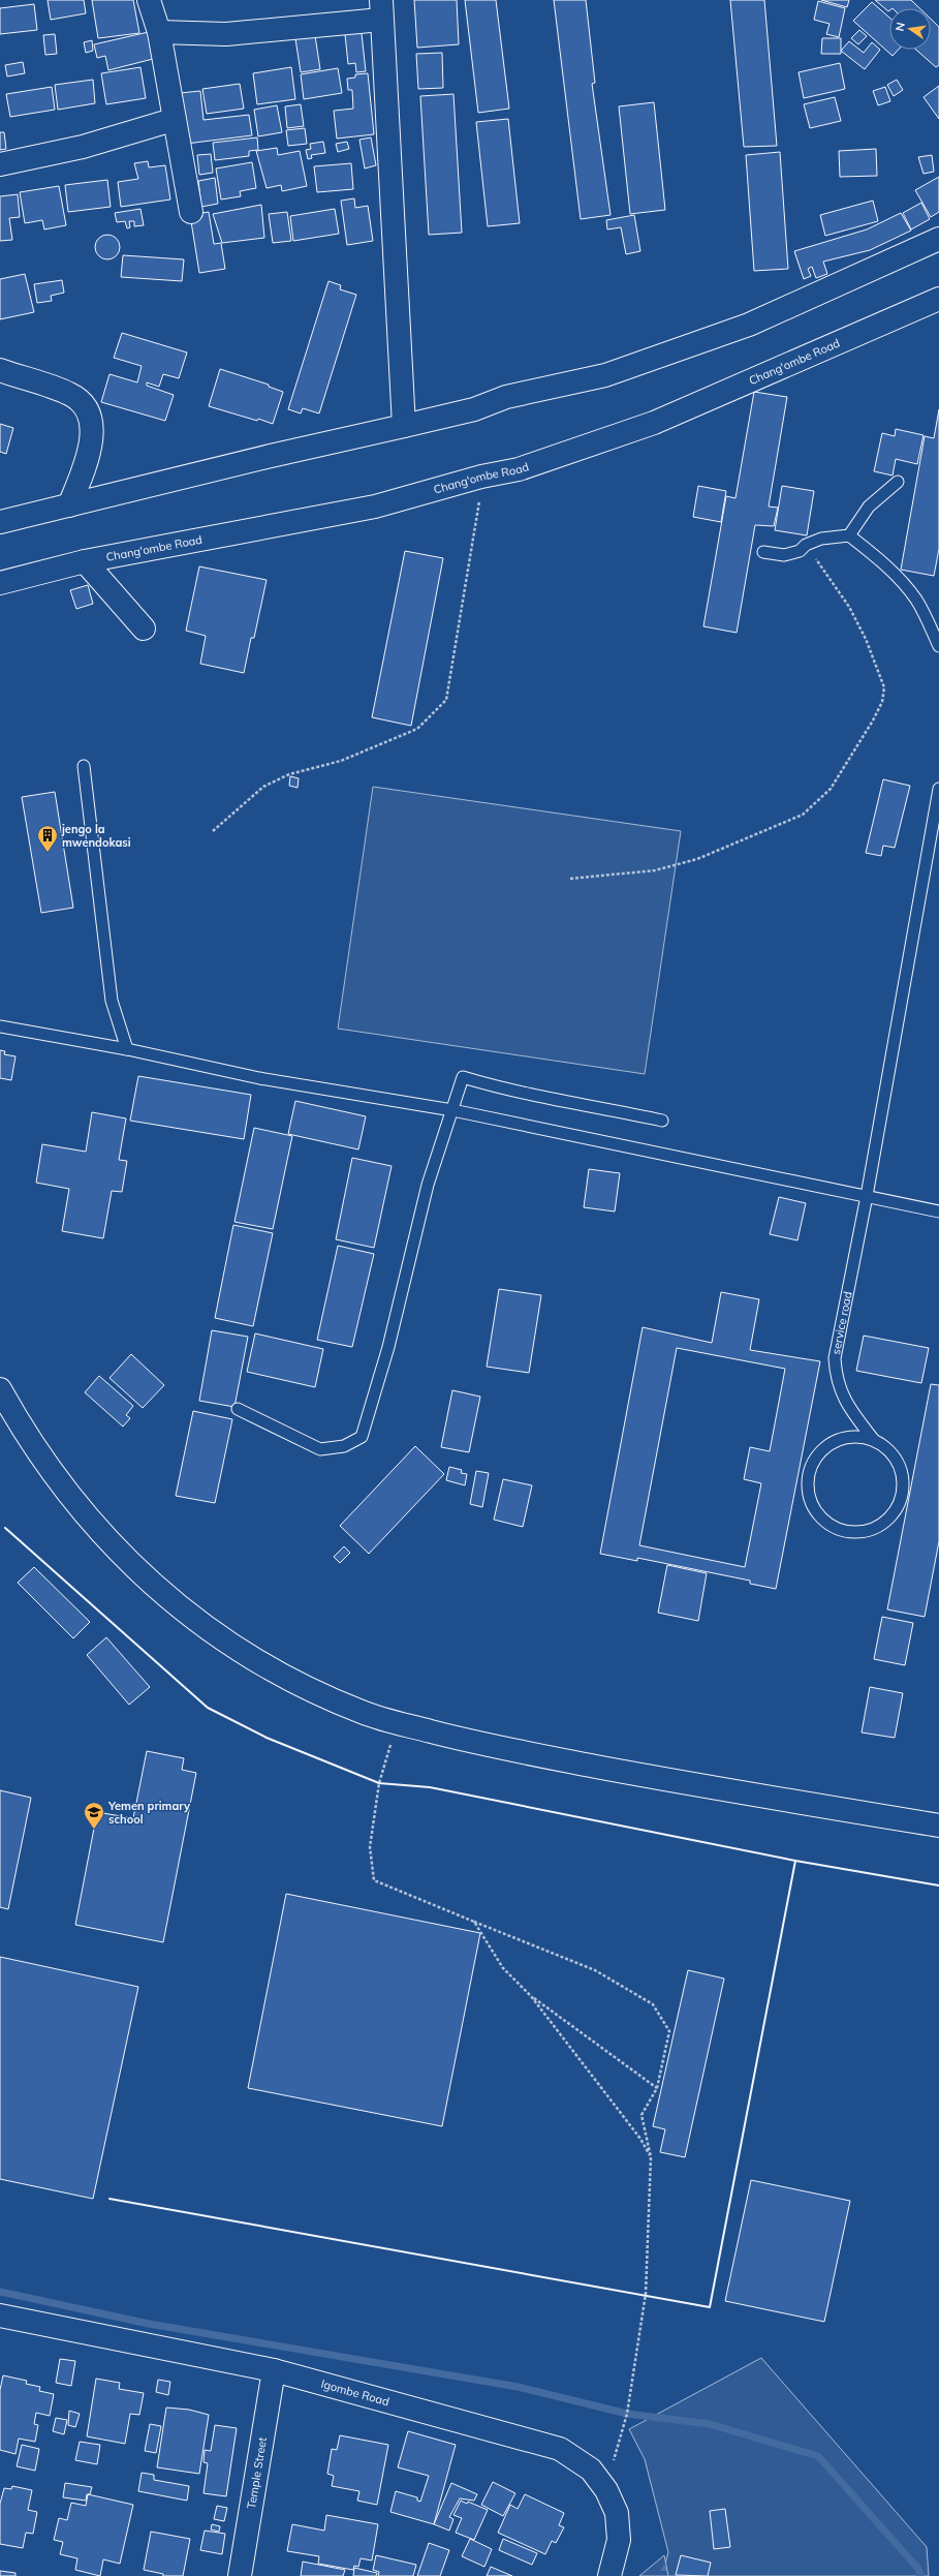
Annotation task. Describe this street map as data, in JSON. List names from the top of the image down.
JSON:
{
  "streets": {
    "street": ["Chang'ombe Road", "Igombe Road", "Temple Street"],
    "lane": ["service road"]
  },
  "crossings": [
    ["Igombe Road", "Temple Street"]
  ],
  "places": {
    "building": ["jengo la mwendokasi"],
    "school or university": ["Yemen primary school"]
  },
  "north": "left"
}
